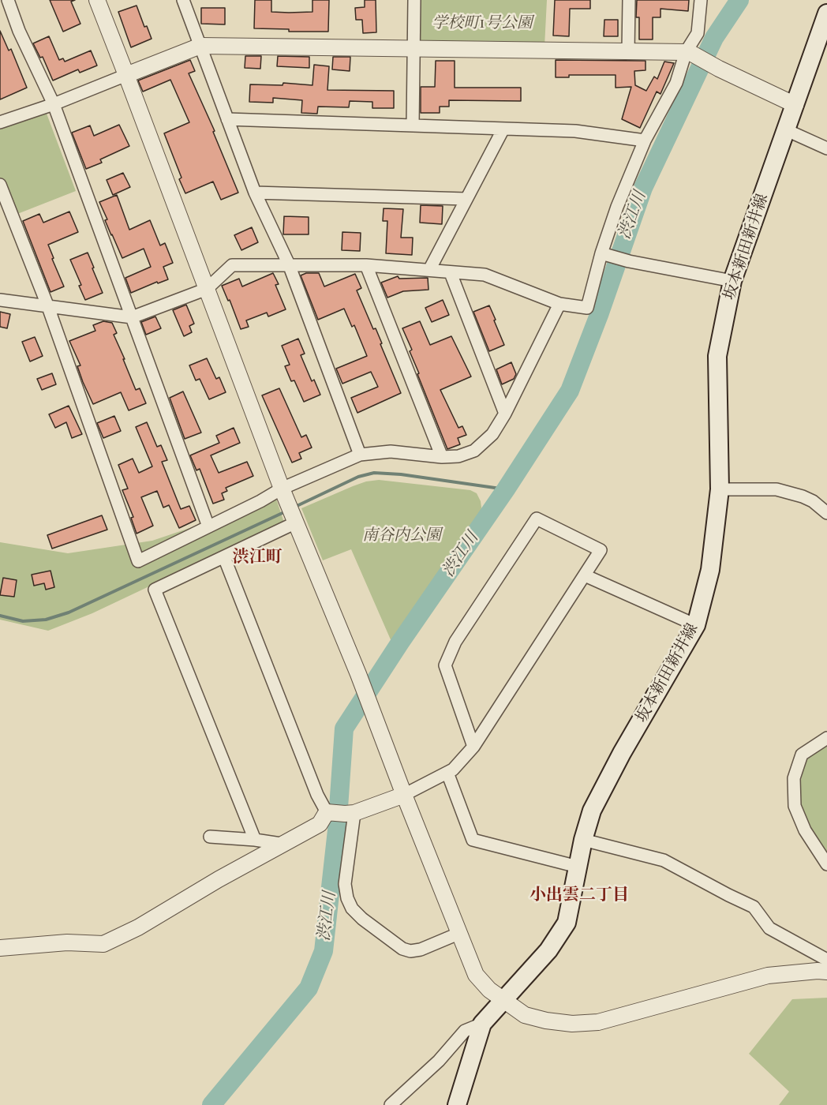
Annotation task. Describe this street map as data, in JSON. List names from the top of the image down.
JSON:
{
  "streets": {
    "main road": ["坂本新田新井線"]
  },
  "districts": ["渋江町", "小出雲二丁目"],
  "water": ["渋江川"],
  "parks": ["学校町1号公園", "南谷内公園"]
}
